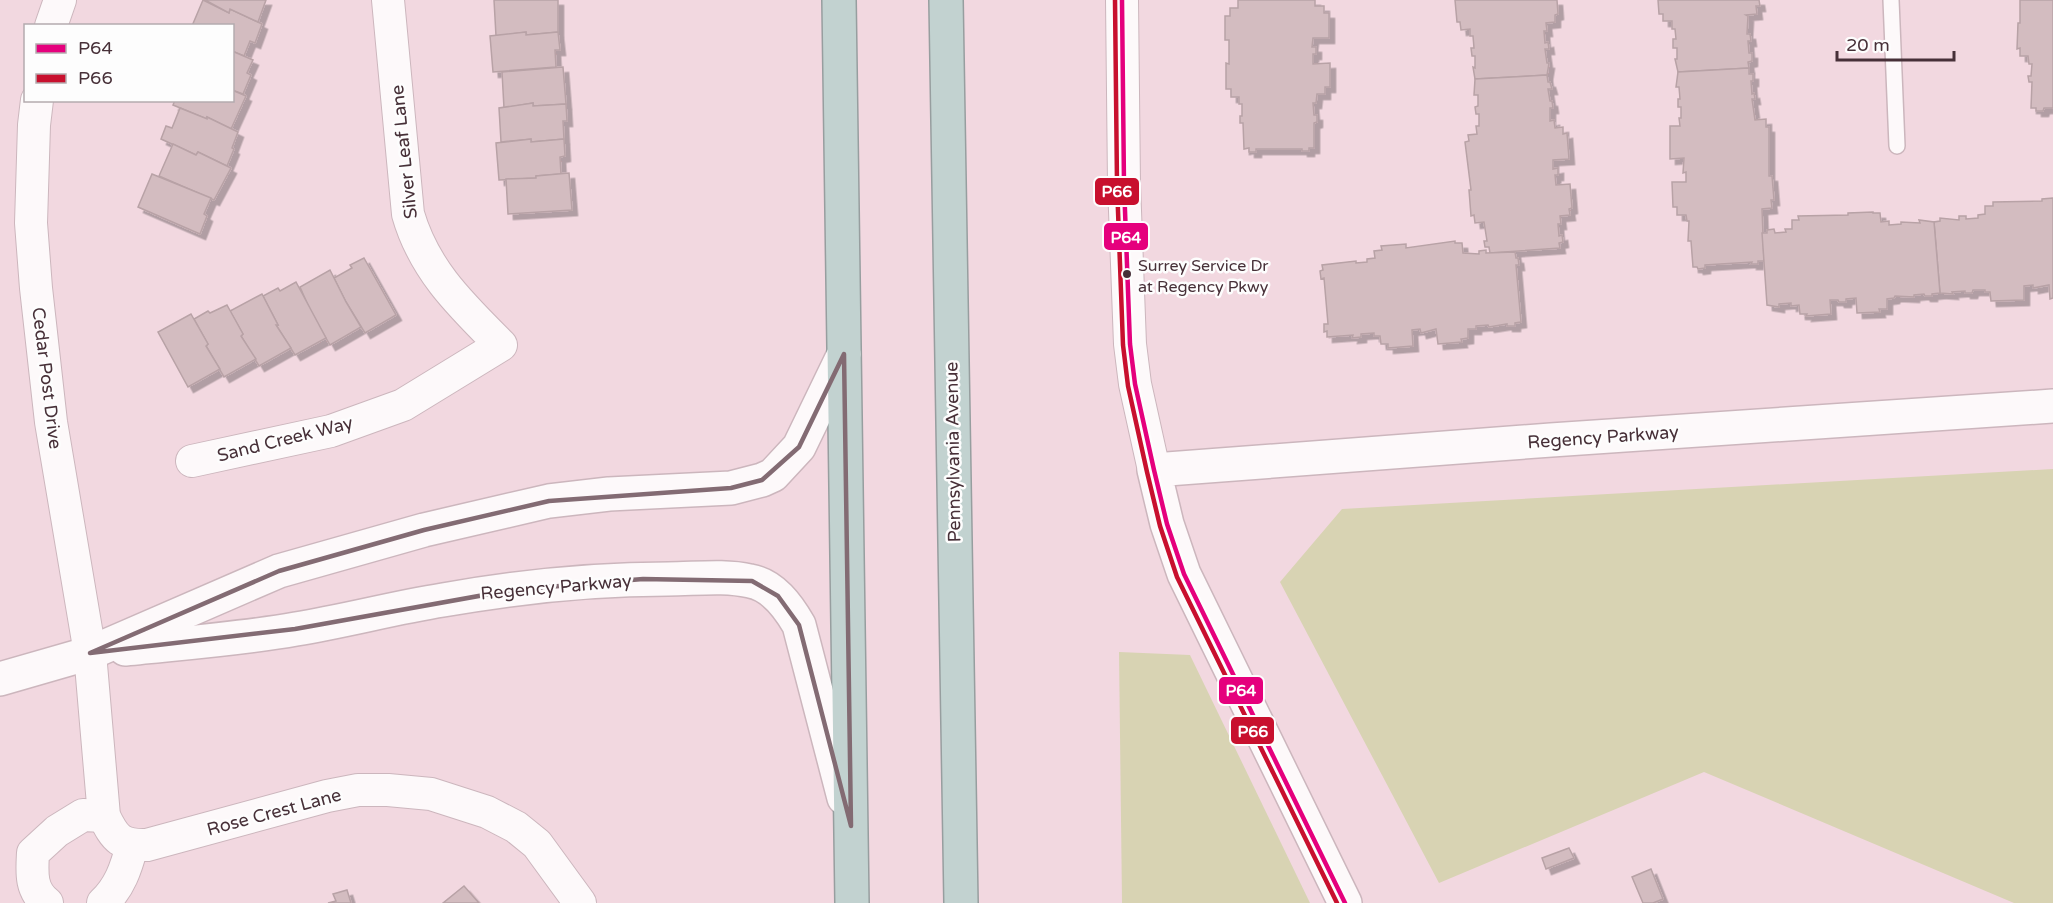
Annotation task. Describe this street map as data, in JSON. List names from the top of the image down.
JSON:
{
  "streets": {
    "highway": ["Pennsylvania Avenue"],
    "street": [
      "Silver Leaf Lane",
      "Cedar Post Drive",
      "Regency Parkway",
      "Sand Creek Way",
      "Rose Crest Lane"
    ]
  },
  "crossings": [
    ["Silver Leaf Lane", "Sand Creek Way"],
    ["Cedar Post Drive", "Regency Parkway"]
  ],
  "places": ["Surrey Service Dr at Regency Pkwy"],
  "lines": ["transit line P64", "transit line P66"],
  "legend": ["P64", "P66"],
  "scale_bar": "20 m"
}
